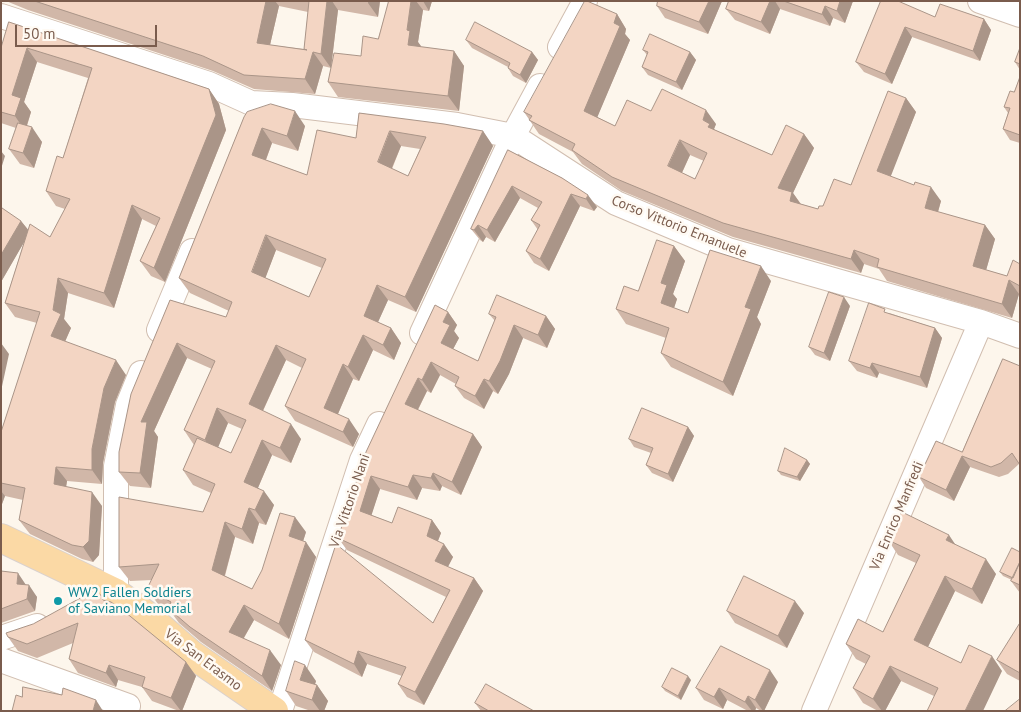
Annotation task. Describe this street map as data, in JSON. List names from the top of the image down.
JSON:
{
  "streets": {
    "main road": ["Via San Erasmo"],
    "street": ["Corso Vittorio Emanuele", "Via Vittorio Nani", "Via Enrico Manfredi"]
  },
  "crossings": [
    ["Corso Vittorio Emanuele", "Via Enrico Manfredi"]
  ],
  "places": ["WW2 Fallen Soldiers of Saviano Memorial"],
  "scale_bar": "50 m"
}
